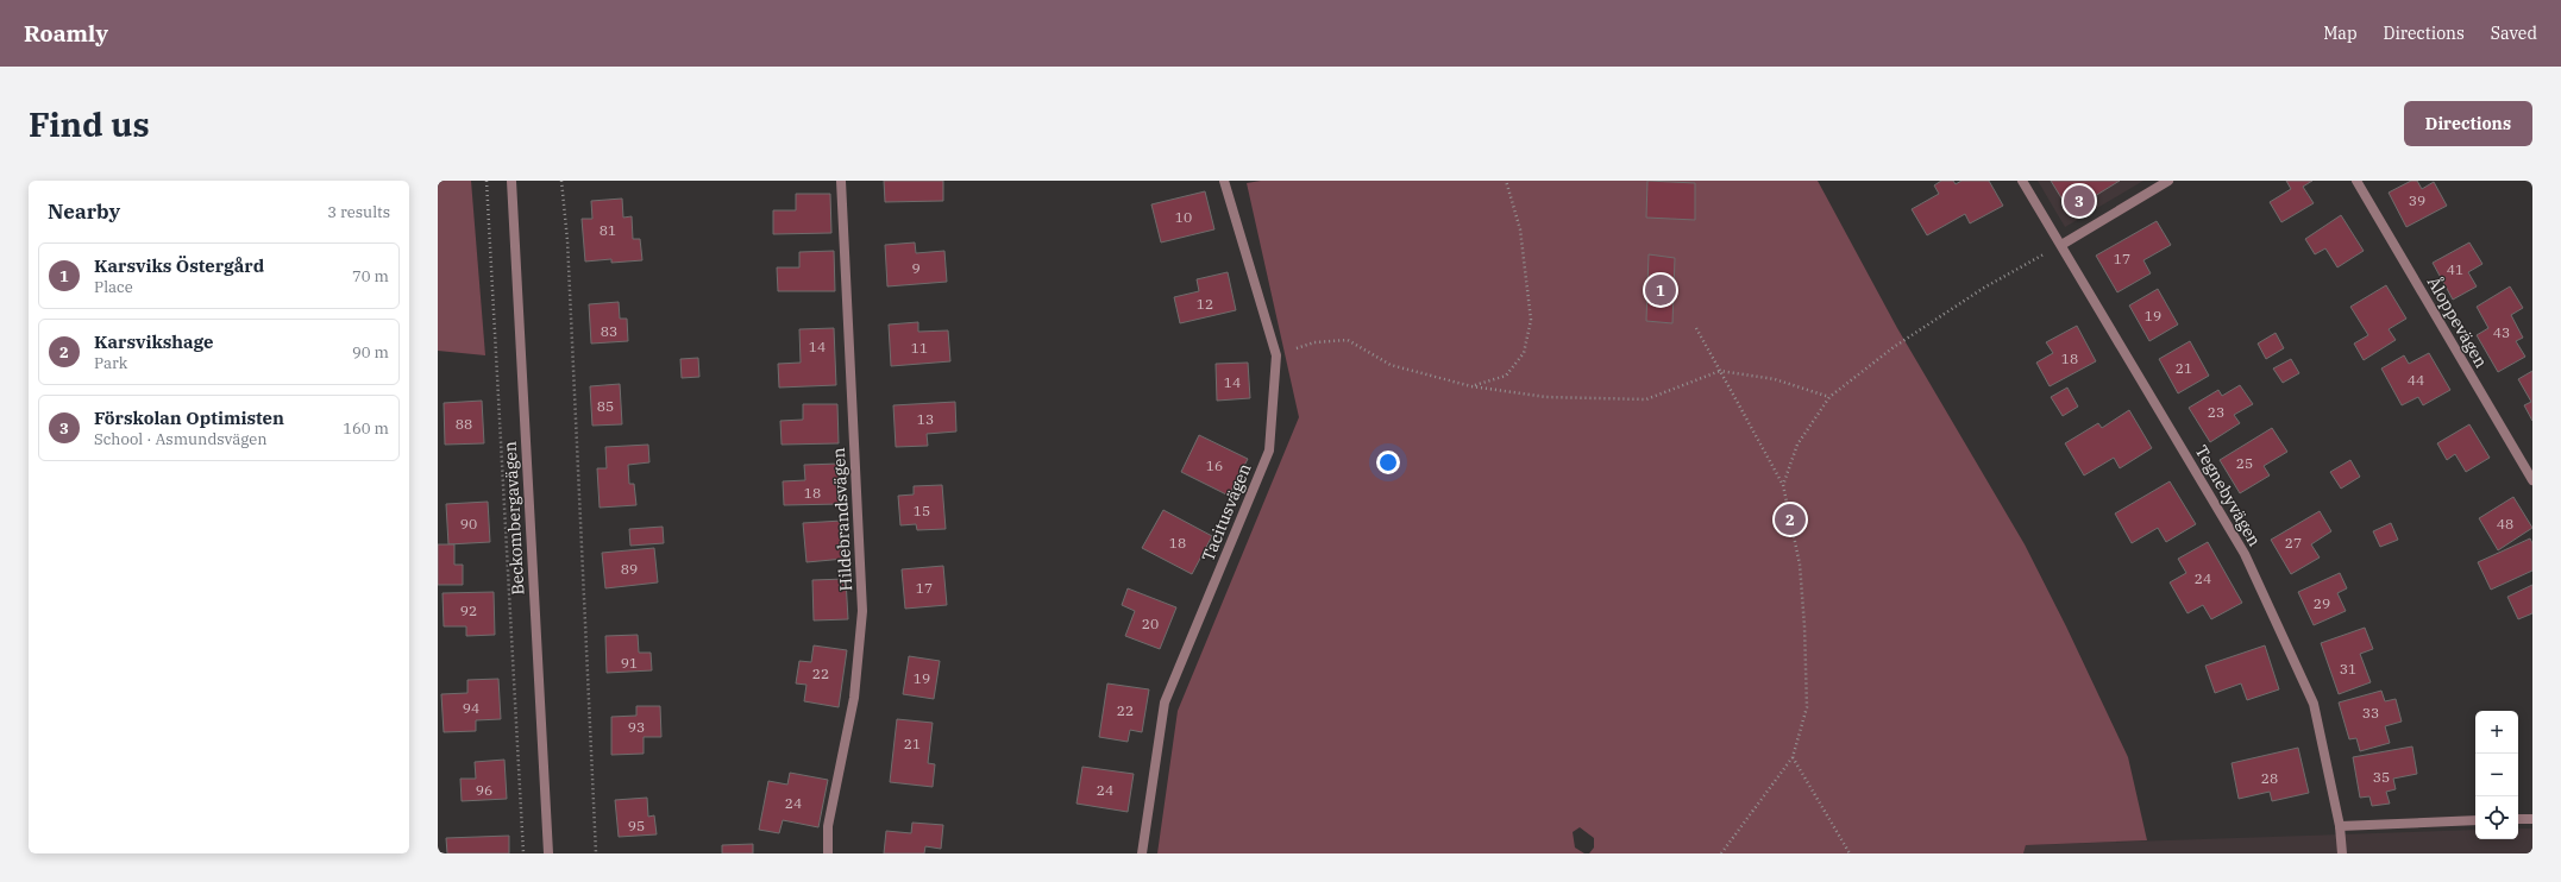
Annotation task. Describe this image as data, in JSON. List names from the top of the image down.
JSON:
{
  "streets": {
    "street": [
      "Åloppevägen",
      "Tegnebyvägen",
      "Tacitusvägen",
      "Beckombergavägen",
      "Hildebrandsvägen"
    ]
  },
  "house_numbers": [
    "39",
    "10",
    "81",
    "17",
    "9",
    "41",
    "12",
    "19",
    "83",
    "43",
    "14",
    "11",
    "18",
    "21",
    "44",
    "14",
    "85",
    "23",
    "13",
    "88",
    "25",
    "16",
    "18",
    "15",
    "90",
    "48",
    "18",
    "27",
    "89",
    "24",
    "17",
    "29",
    "92",
    "20",
    "91",
    "31",
    "22",
    "19",
    "94",
    "22",
    "33",
    "93",
    "21",
    "35",
    "28",
    "96",
    "24",
    "24",
    "95"
  ],
  "page": {
    "header": "Roamly",
    "nav": ["Map", "Directions", "Saved"],
    "buttons": "Directions",
    "title": "Find us",
    "heading": ["Nearby", "3 results"],
    "pins": ["3", "1", "2"],
    "list": [
      {
        "mark": "1",
        "name": "Karsviks Östergård",
        "note": "Place",
        "value": "70 m"
      },
      {
        "mark": "2",
        "name": "Karsvikshage",
        "note": "Park",
        "value": "90 m"
      },
      {
        "mark": "3",
        "name": "Förskolan Optimisten",
        "note": "School · Asmundsvägen",
        "value": "160 m"
      }
    ],
    "map_buttons": ["+", "−"]
  }
}
